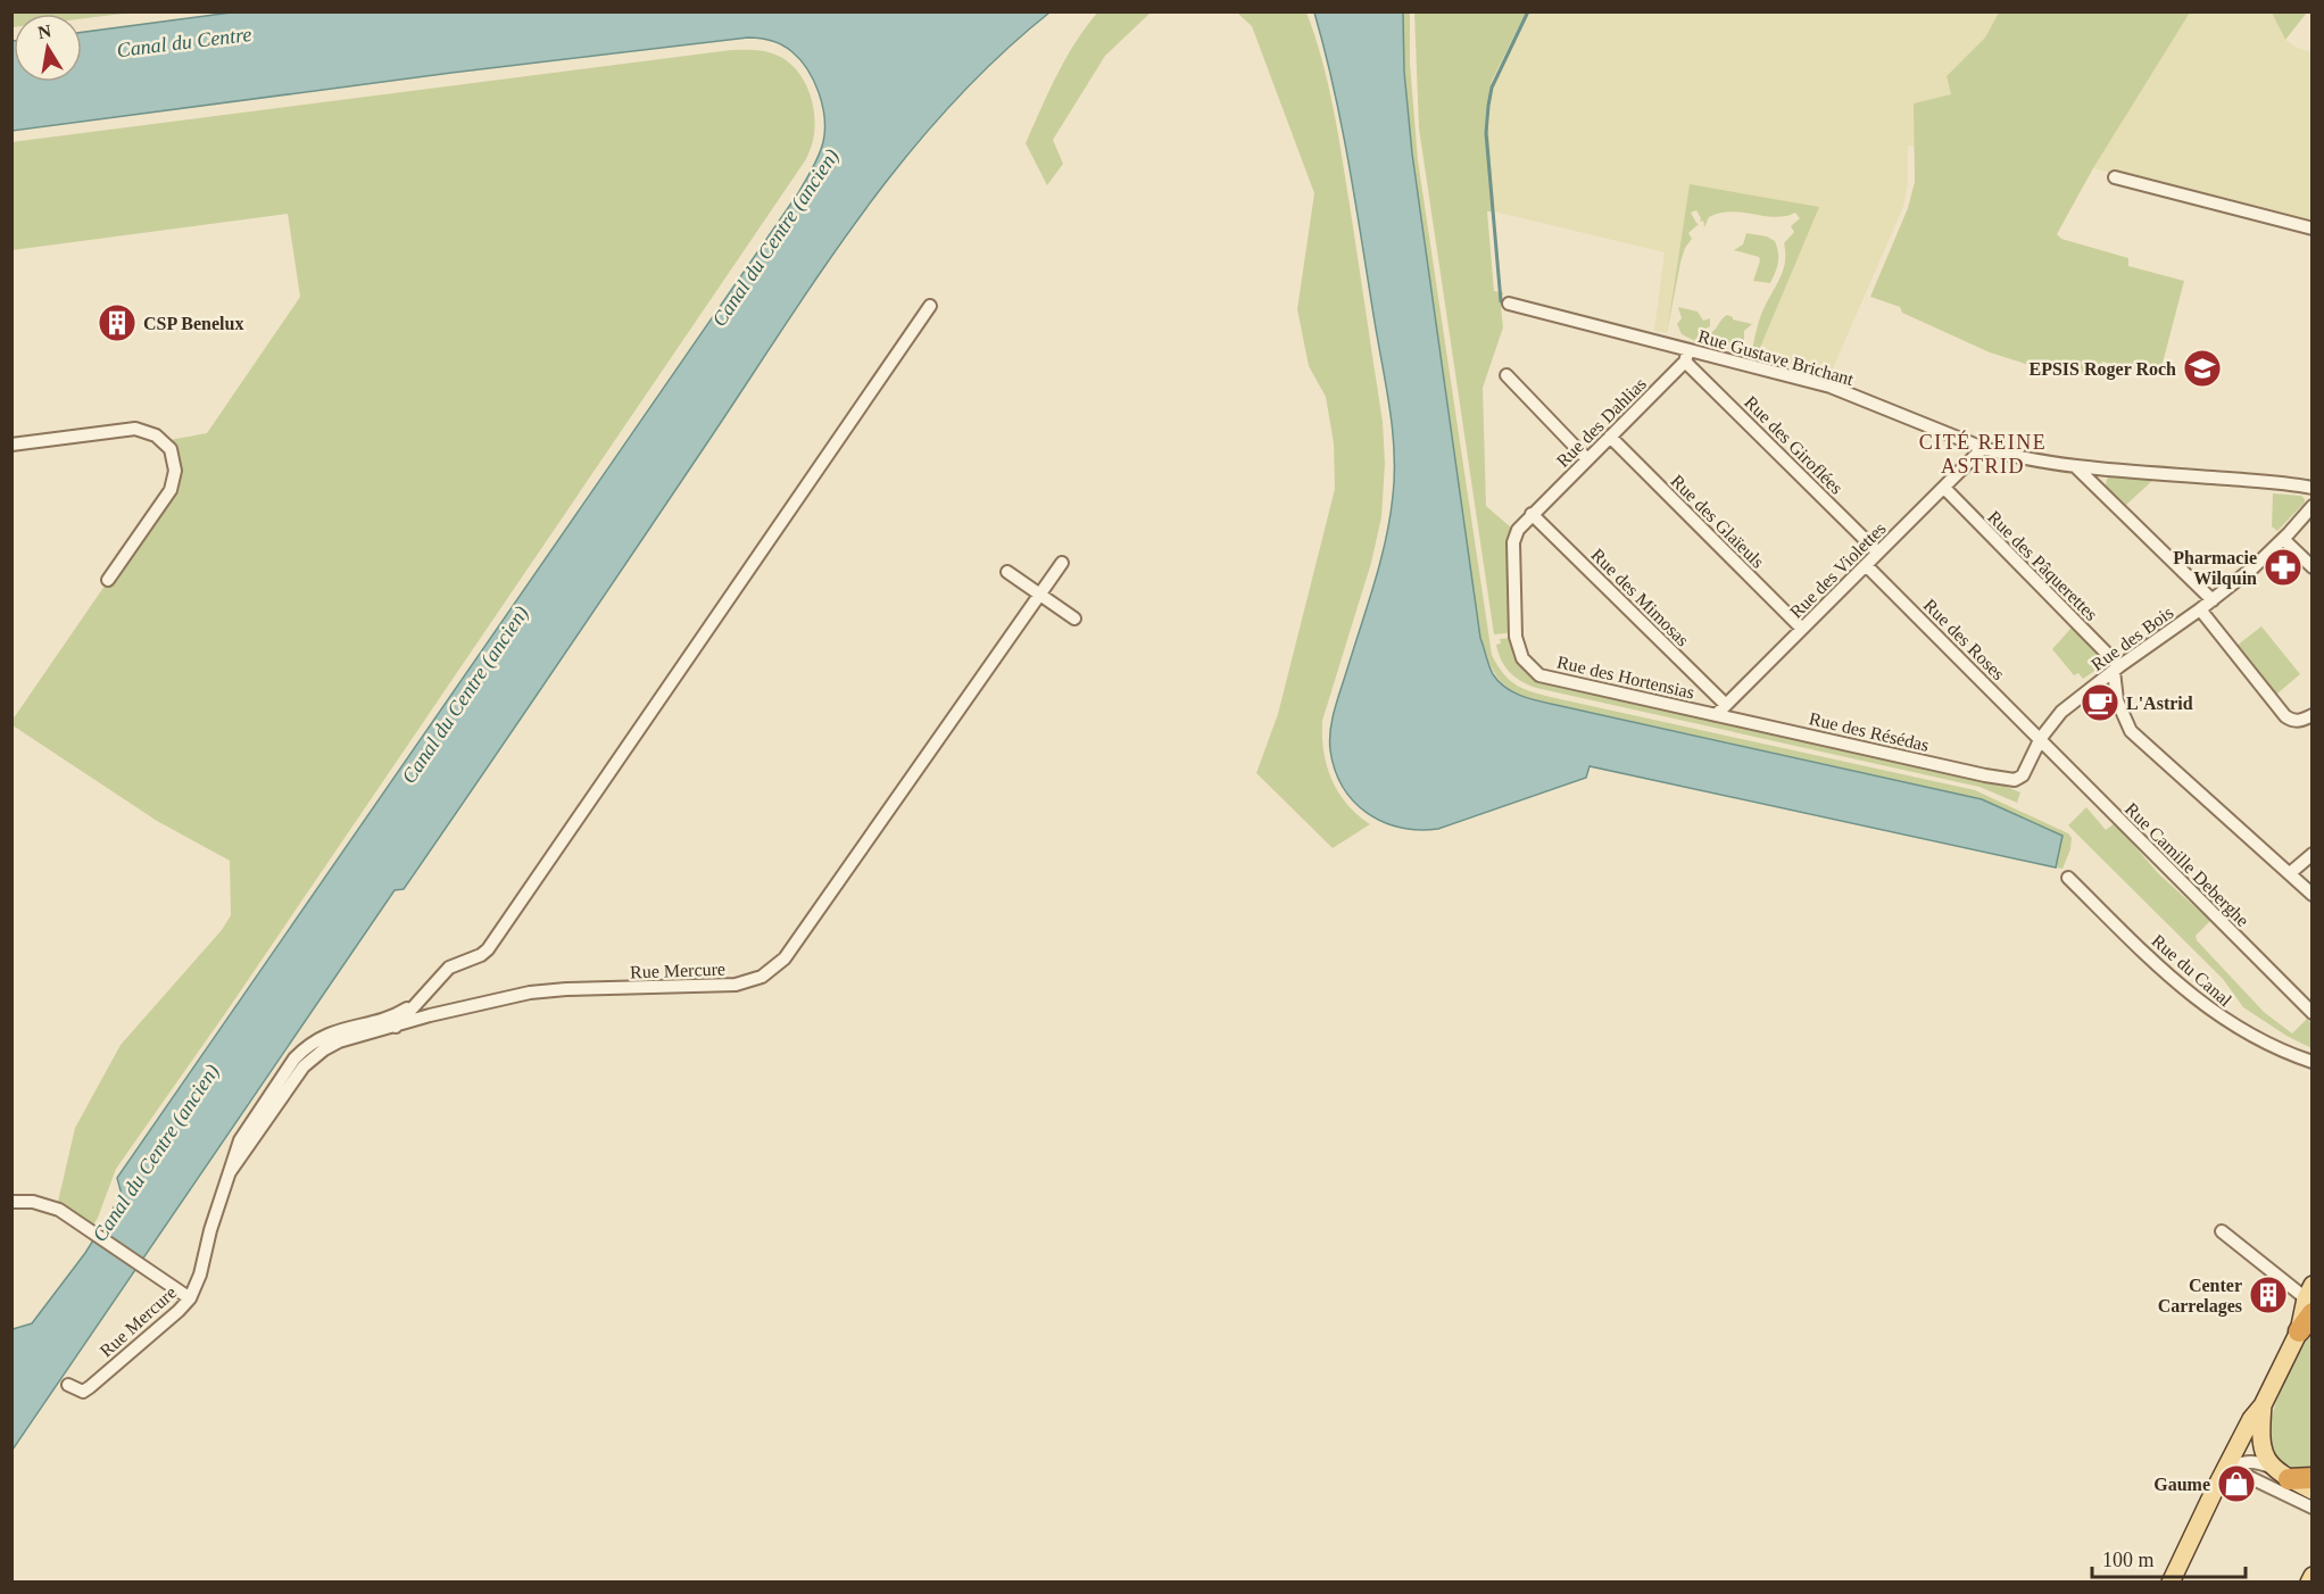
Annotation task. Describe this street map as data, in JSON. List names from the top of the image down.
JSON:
{
  "streets": {
    "street": [
      "Rue Gustave Brichant",
      "Rue des Dahlias",
      "Rue des Giroflées",
      "Rue des Glaïeuls",
      "Rue des Pâquerettes",
      "Rue des Violettes",
      "Rue des Mimosas",
      "Rue des Bois",
      "Rue des Roses",
      "Rue des Hortensias",
      "Rue des Résédas",
      "Rue Camille Deberghe",
      "Rue Mercure",
      "Rue du Canal"
    ]
  },
  "crossings": [
    ["Rue Gustave Brichant", "Rue des Dahlias"],
    ["Rue Gustave Brichant", "Rue des Giroflées"],
    ["Rue Gustave Brichant", "Rue des Violettes"],
    ["Rue des Dahlias", "Rue des Giroflées"],
    ["Rue des Dahlias", "Rue des Glaïeuls"],
    ["Rue des Dahlias", "Rue des Mimosas"],
    ["Rue des Dahlias", "Rue des Hortensias"],
    ["Rue des Giroflées", "Rue des Violettes"],
    ["Rue des Glaïeuls", "Rue des Violettes"],
    ["Rue des Pâquerettes", "Rue des Violettes"],
    ["Rue des Pâquerettes", "Rue des Bois"],
    ["Rue des Violettes", "Rue des Mimosas"],
    ["Rue des Violettes", "Rue des Roses"],
    ["Rue des Violettes", "Rue des Hortensias"],
    ["Rue des Violettes", "Rue des Résédas"],
    ["Rue des Mimosas", "Rue des Hortensias"],
    ["Rue des Bois", "Rue des Roses"],
    ["Rue des Bois", "Rue des Résédas"],
    ["Rue des Bois", "Rue Camille Deberghe"],
    ["Rue des Roses", "Rue Camille Deberghe"],
    ["Rue des Hortensias", "Rue des Résédas"]
  ],
  "districts": ["CITÉ REINE ASTRID"],
  "water": ["Canal du Centre", "Canal du Centre (ancien)"],
  "places": {
    "building": ["CSP Benelux", "Center Carrelages"],
    "school or university": ["EPSIS Roger Roch"],
    "pharmacy": ["Pharmacie Wilquin"],
    "cafe": ["L'Astrid"],
    "shop": ["Gaume"]
  },
  "scale_bar": "100 m",
  "north": "top"
}
